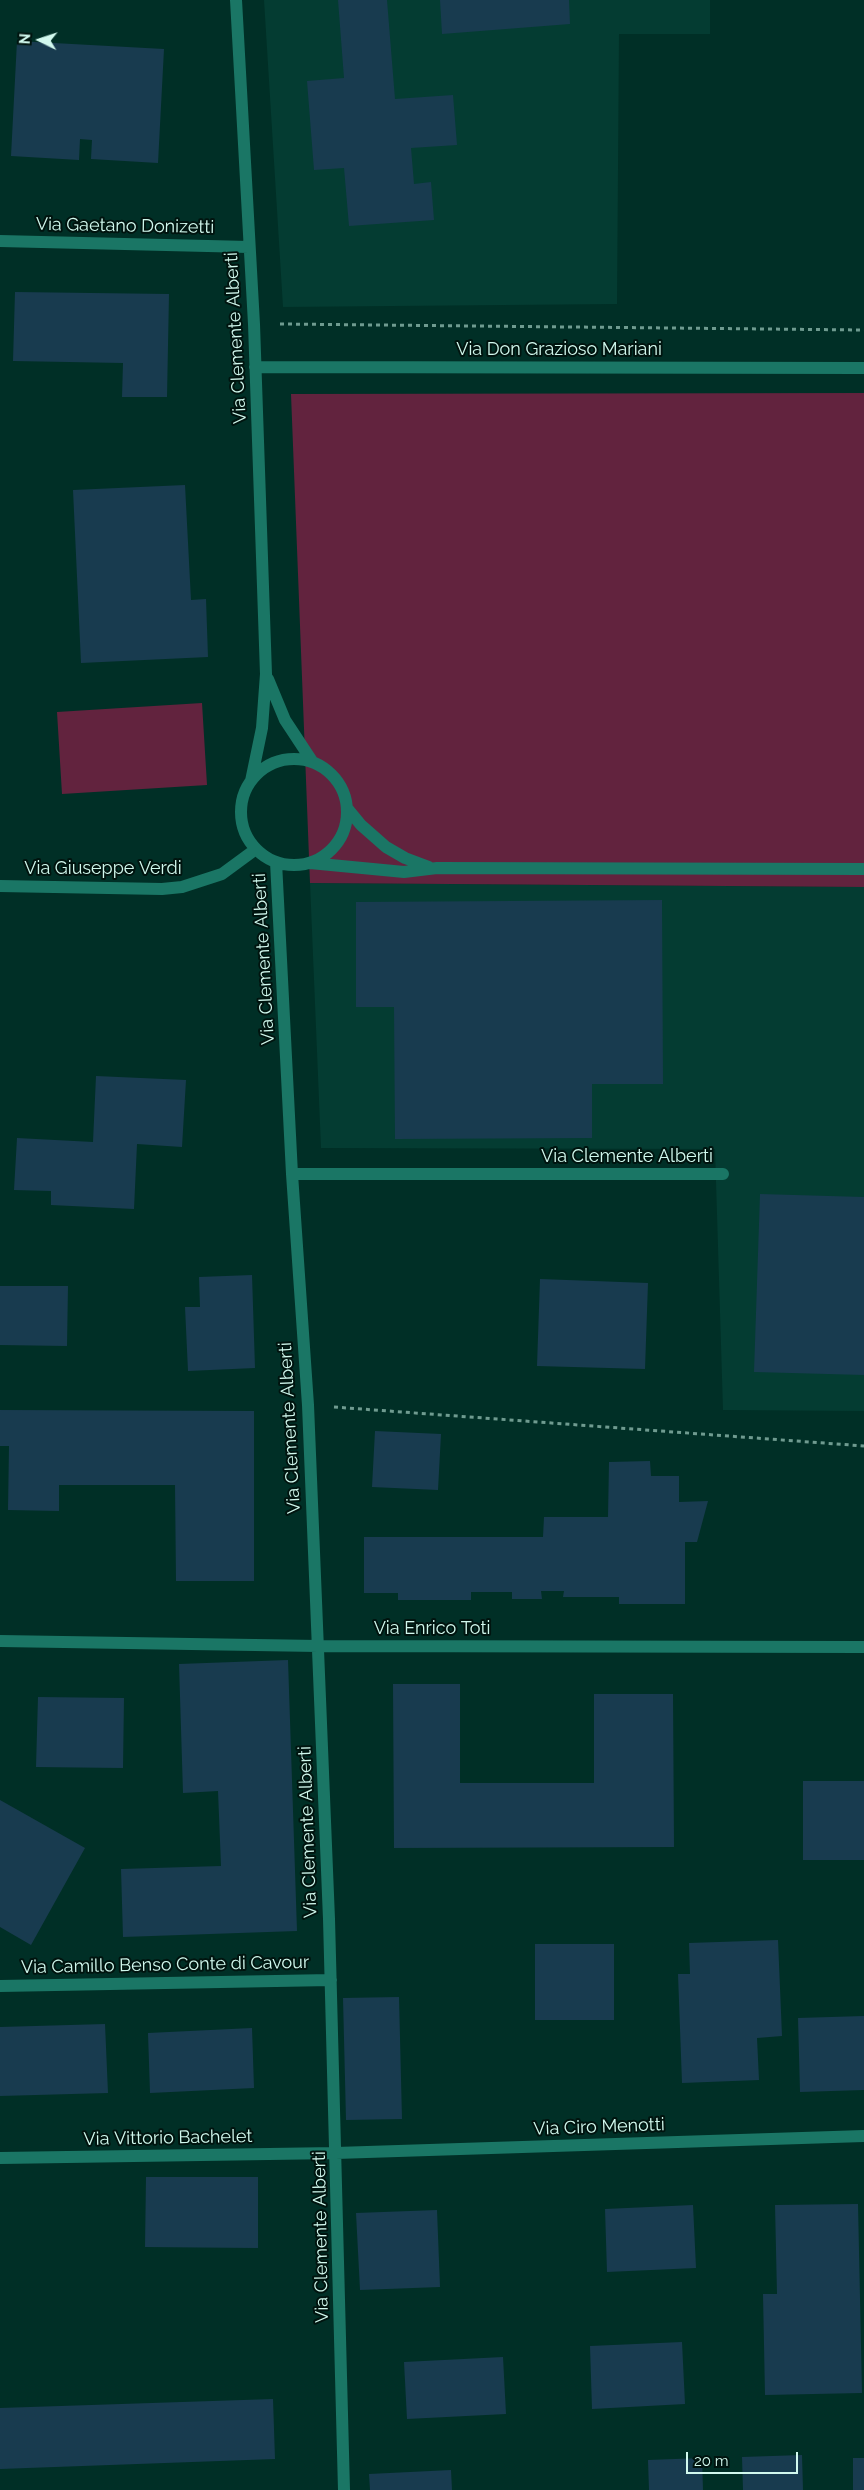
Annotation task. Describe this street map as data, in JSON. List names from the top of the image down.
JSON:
{
  "streets": {
    "street": [
      "Via Gaetano Donizetti",
      "Via Clemente Alberti",
      "Via Don Grazioso Mariani",
      "Via Giuseppe Verdi",
      "Via Enrico Toti",
      "Via Camillo Benso Conte di Cavour",
      "Via Ciro Menotti",
      "Via Vittorio Bachelet"
    ]
  },
  "crossings": [
    ["Via Gaetano Donizetti", "Via Clemente Alberti"],
    ["Via Clemente Alberti", "Via Don Grazioso Mariani"],
    ["Via Clemente Alberti", "Via Giuseppe Verdi"],
    ["Via Clemente Alberti", "Via Enrico Toti"],
    ["Via Clemente Alberti", "Via Camillo Benso Conte di Cavour"],
    ["Via Clemente Alberti", "Via Ciro Menotti"],
    ["Via Clemente Alberti", "Via Vittorio Bachelet"],
    ["Via Ciro Menotti", "Via Vittorio Bachelet"]
  ],
  "scale_bar": "20 m",
  "north": "left"
}
